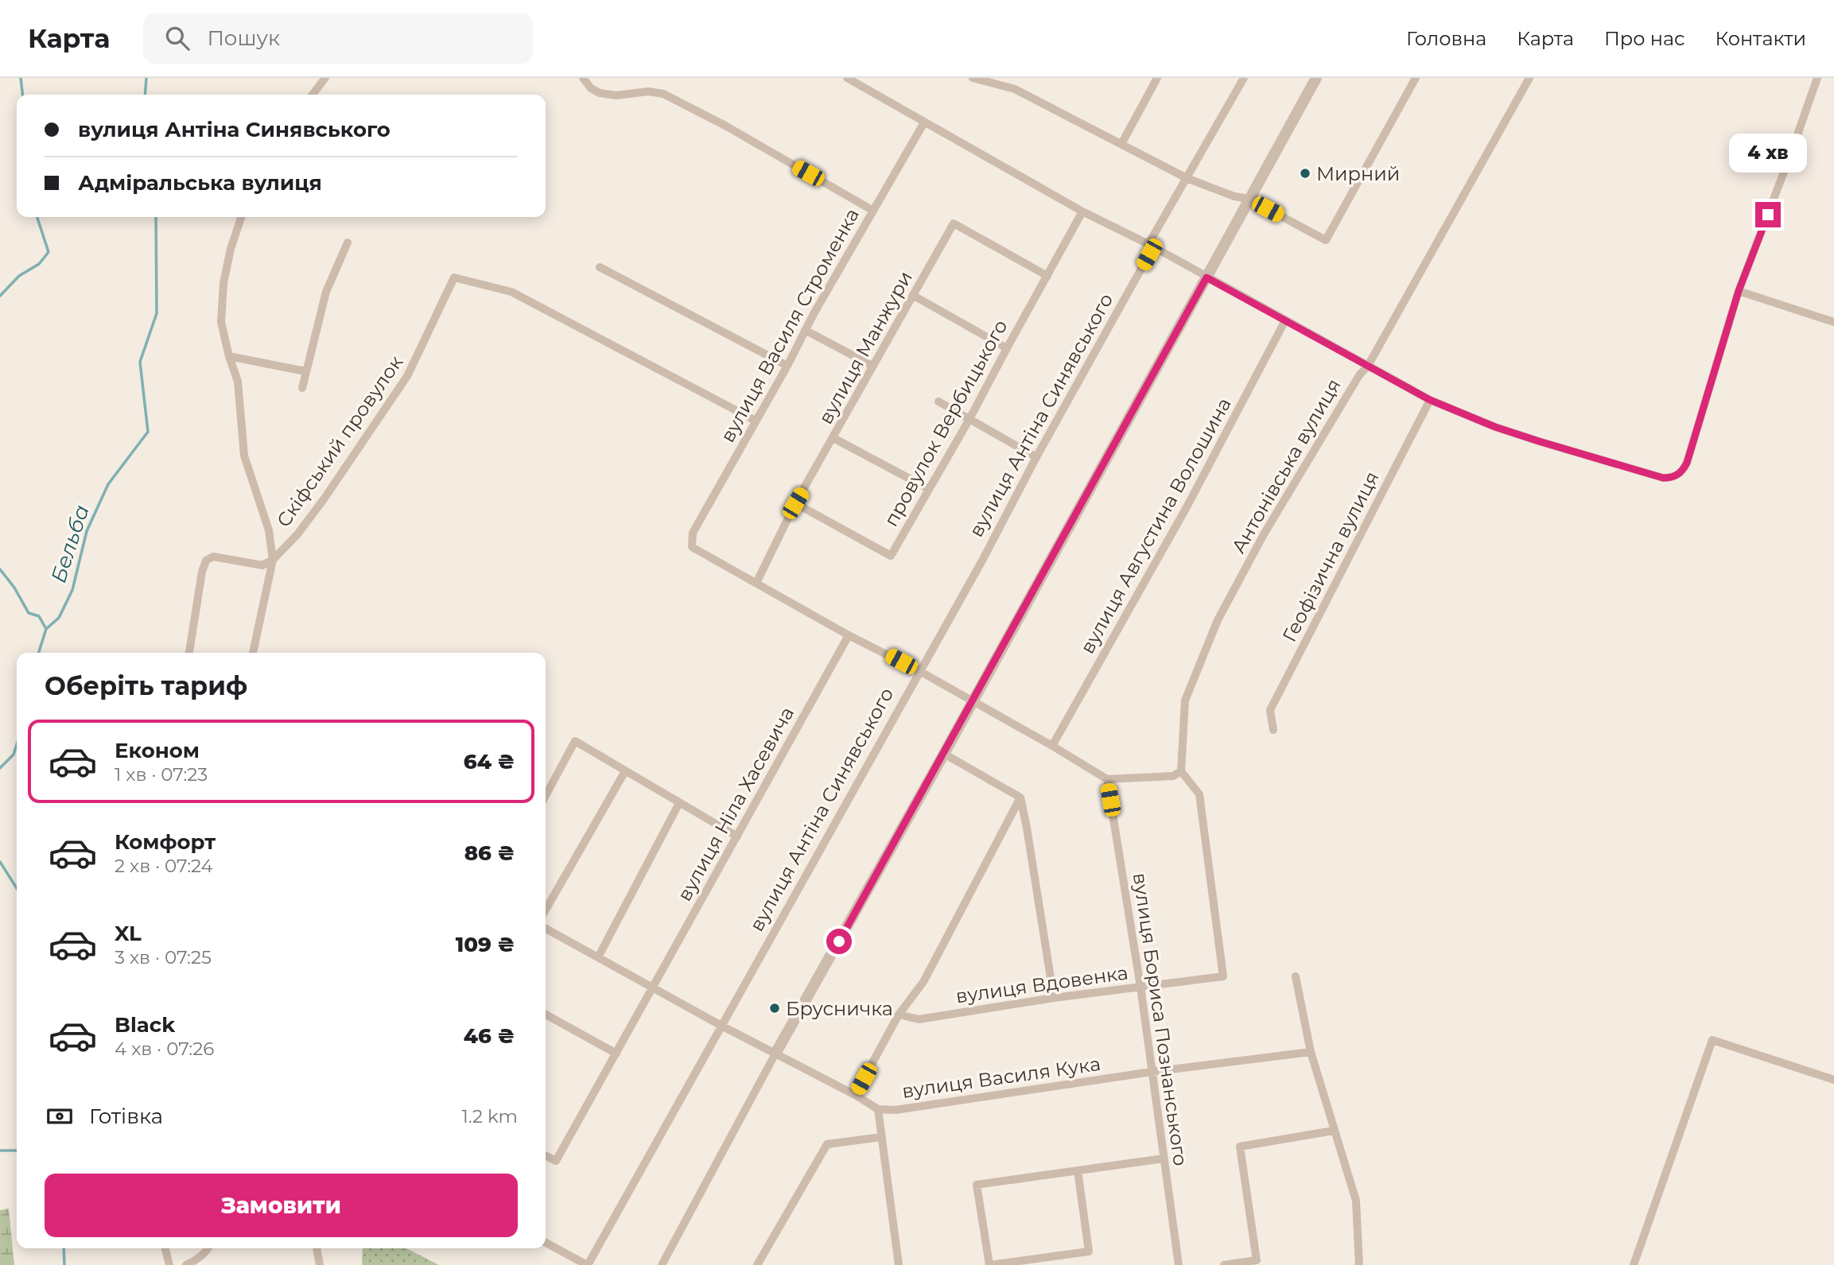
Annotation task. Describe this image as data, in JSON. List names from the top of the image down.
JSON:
{
  "streets": {
    "street": [
      "вулиця Василя Строменка",
      "вулиця Манжури",
      "вулиця Антіна Синявського",
      "провулок Вербицького",
      "Скіфський провулок",
      "Антонівська вулиця",
      "вулиця Августина Волошина",
      "Геофізична вулиця",
      "вулиця Ніла Хасевича",
      "вулиця Вдовенка",
      "вулиця Бориса Познанського",
      "вулиця Василя Кука"
    ]
  },
  "crossings": [
    ["вулиця Василя Строменка", "вулиця Манжури"],
    ["вулиця Василя Строменка", "Скіфський провулок"],
    ["вулиця Манжури", "провулок Вербицького"],
    ["вулиця Антіна Синявського", "вулиця Василя Кука"],
    ["Антонівська вулиця", "вулиця Вдовенка"],
    ["вулиця Ніла Хасевича", "вулиця Василя Кука"],
    ["вулиця Вдовенка", "вулиця Бориса Познанського"],
    ["вулиця Бориса Познанського", "вулиця Василя Кука"]
  ],
  "water": ["Бельба"],
  "places": ["Мирний", "Брусничка"],
  "page": {
    "header": "Карта",
    "search": "Пошук",
    "nav": [
      "Головна",
      "Карта",
      "Про нас",
      "Контакти"
    ],
    "banner": ["вулиця Антіна Синявського", "Адміральська вулиця"],
    "bubble": "4 хв",
    "heading": "Оберіть тариф",
    "list": [
      {
        "name": "Економ",
        "note": "1 хв · 07:23",
        "value": "64 ₴"
      },
      {
        "name": "Комфорт",
        "note": "2 хв · 07:24",
        "value": "86 ₴"
      },
      {
        "name": "XL",
        "note": "3 хв · 07:25",
        "value": "109 ₴"
      },
      {
        "name": "Black",
        "note": "4 хв · 07:26",
        "value": "46 ₴"
      }
    ],
    "pay": ["Готівка", "1.2 km"],
    "buttons": "Замовити"
  }
}
